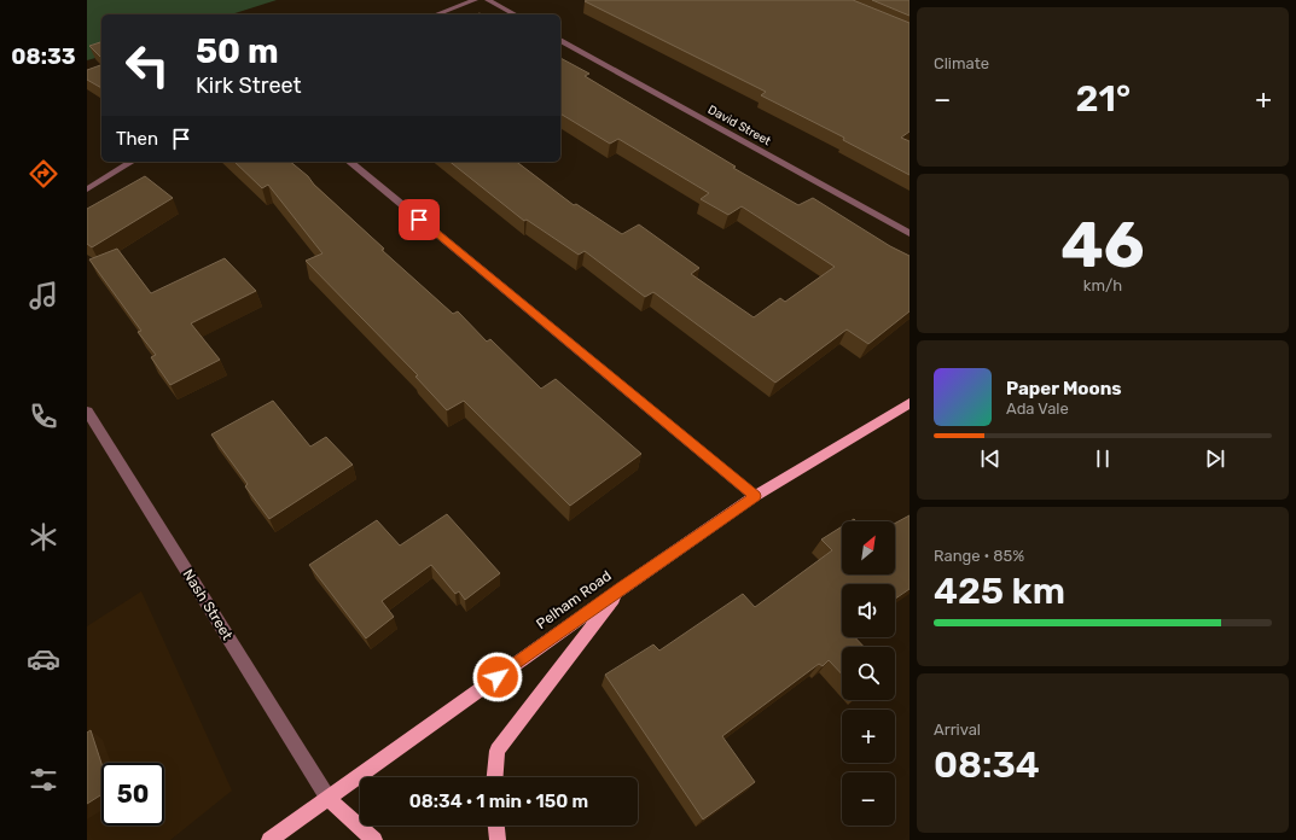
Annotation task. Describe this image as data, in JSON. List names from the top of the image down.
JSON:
{
  "streets": {
    "main road": ["Pelham Road"],
    "street": ["David Street", "Nash Street"]
  },
  "crossings": [
    ["Pelham Road", "Nash Street"]
  ],
  "north": "top right",
  "page": {
    "tabs": "08:33",
    "tile": [
      "Climate",
      ["46", "km/h"],
      ["Range · 85%", "425 km"],
      ["Arrival", "08:34"]
    ],
    "turn": ["50 m", "Kirk Street"],
    "heat": ["−", "21°", "+"],
    "then": "Then",
    "song": ["Paper Moons", "Ada Vale"],
    "map_buttons": ["+", "−"],
    "limit": "50",
    "trip": "08:34 · 1 min · 150 m"
  }
}
